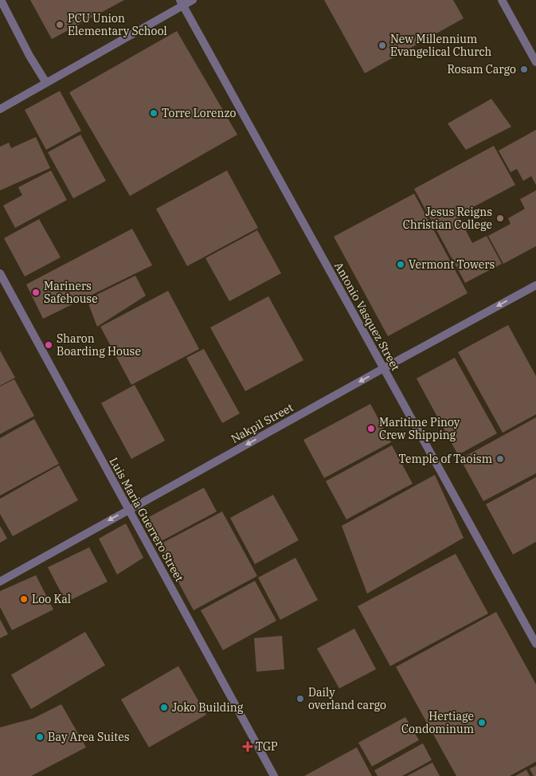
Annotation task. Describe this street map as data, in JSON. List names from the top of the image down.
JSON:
{
  "streets": {
    "street": ["Antonio Vasquez Street", "Nakpil Street", "Luis Maria Guerrero Street"]
  },
  "crossings": [
    ["Antonio Vasquez Street", "Nakpil Street"],
    ["Nakpil Street", "Luis Maria Guerrero Street"]
  ],
  "one_way": ["Nakpil Street"],
  "places": {
    "other": [
      "PCU Union Elementary School",
      "New Millennium Evangelical Church",
      "Rosam Cargo",
      "Torre Lorenzo",
      "Jesus Reigns Christian College",
      "Vermont Towers",
      "Mariners Safehouse",
      "Sharon Boarding House",
      "Maritime Pinoy Crew Shipping",
      "Temple of Taoism",
      "Loo Kal",
      "Daily overland cargo",
      "Joko Building",
      "Hertiage Condominum",
      "Bay Area Suites"
    ],
    "health": ["TGP"]
  }
}
